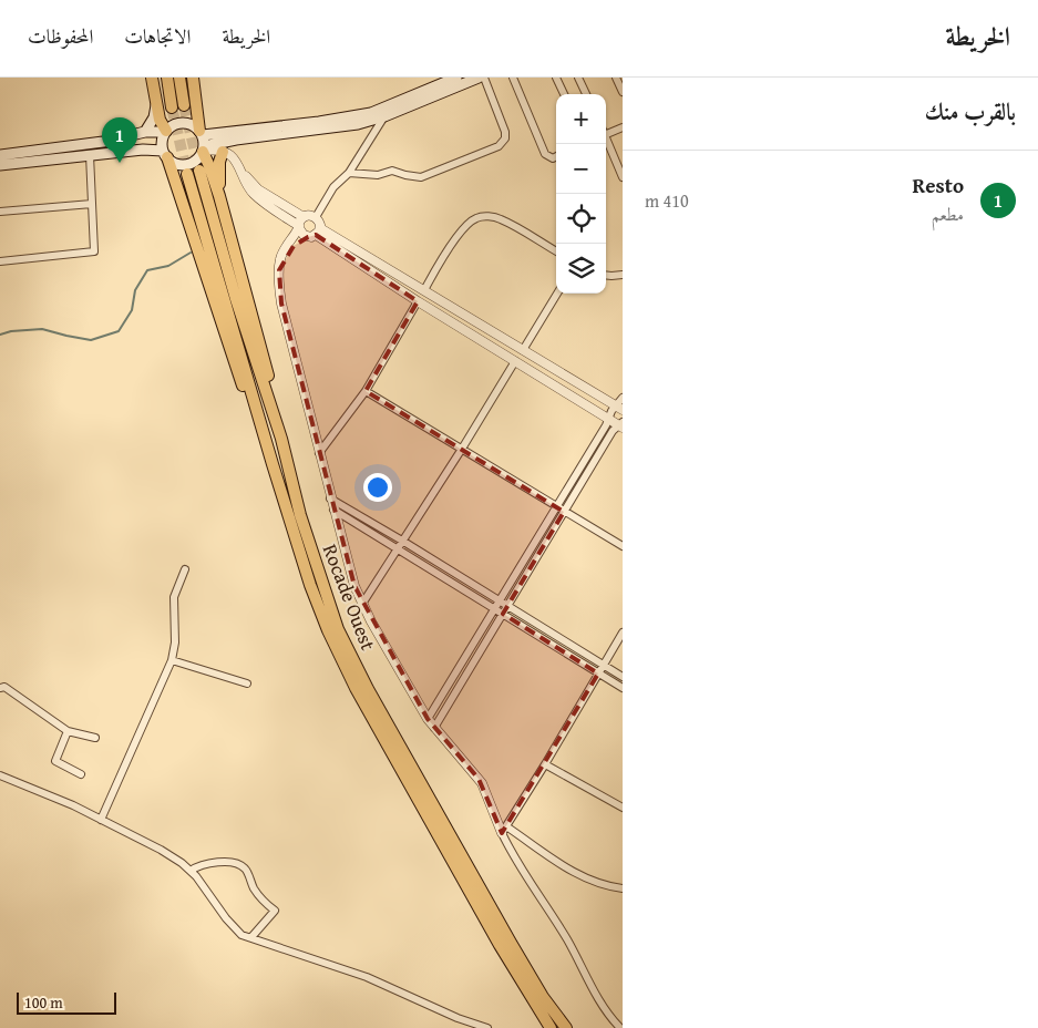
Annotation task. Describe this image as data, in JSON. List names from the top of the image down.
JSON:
{
  "streets": {
    "highway": ["Rocade Ouest"]
  },
  "scale_bar": "100 m",
  "page": {
    "header": "الخريطة",
    "nav": ["الخريطة", "الاتجاهات", "المحفوظات"],
    "heading": "بالقرب منك",
    "map_buttons": ["+", "−"],
    "pins": "1",
    "list": [
      {
        "mark": "1",
        "name": "Resto",
        "note": "مطعم",
        "value": "410 m"
      }
    ],
    "scale": "100 m"
  }
}
